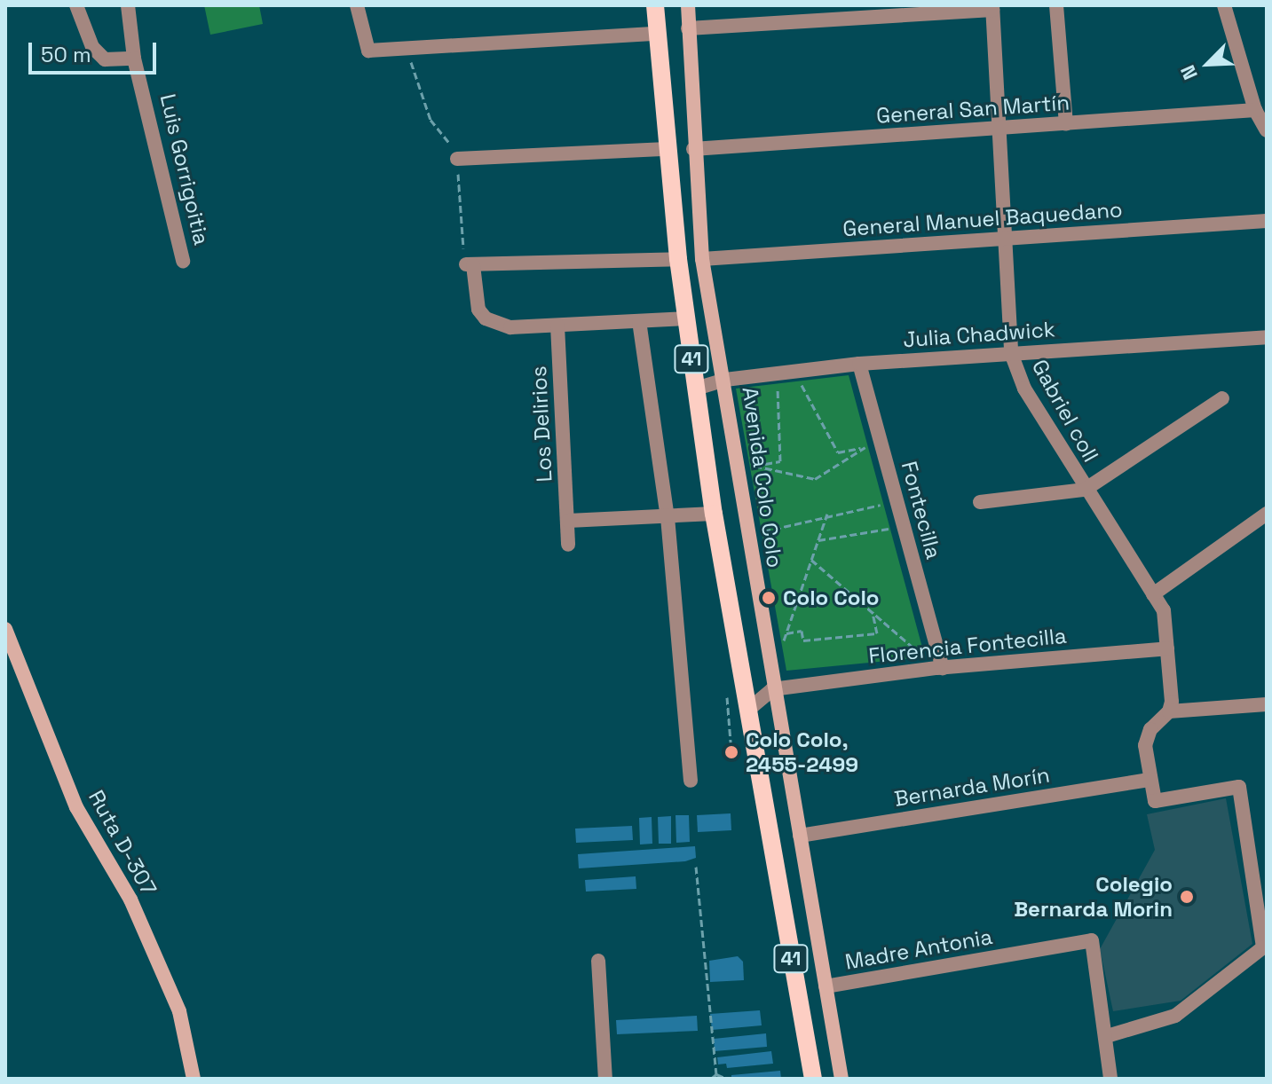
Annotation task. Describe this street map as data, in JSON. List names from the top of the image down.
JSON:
{
  "streets": {
    "main road": ["41"],
    "street": [
      "General San Martín",
      "Luis Gorrigoitia",
      "General Manuel Baquedano",
      "Julia Chadwick",
      "Gabriel coll",
      "Los Delirios",
      "Avenida Colo Colo",
      "Fontecilla",
      "Florencia Fontecilla",
      "Bernarda Morín",
      "Ruta D-307",
      "Madre Antonia"
    ]
  },
  "crossings": [
    ["General San Martín", "Gabriel coll"],
    ["General San Martín", "Avenida Colo Colo"],
    ["General Manuel Baquedano", "Gabriel coll"],
    ["General Manuel Baquedano", "Avenida Colo Colo"],
    ["Julia Chadwick", "41"],
    ["Julia Chadwick", "Gabriel coll"],
    ["Julia Chadwick", "Avenida Colo Colo"],
    ["Julia Chadwick", "Fontecilla"],
    ["Gabriel coll", "Florencia Fontecilla"],
    ["Avenida Colo Colo", "Florencia Fontecilla"],
    ["Avenida Colo Colo", "Bernarda Morín"],
    ["Avenida Colo Colo", "Madre Antonia"],
    ["Fontecilla", "Florencia Fontecilla"]
  ],
  "places": ["Colo Colo", "Colo Colo, 2455-2499", "Colegio Bernarda Morin"],
  "scale_bar": "50 m",
  "north": "bottom left"
}
